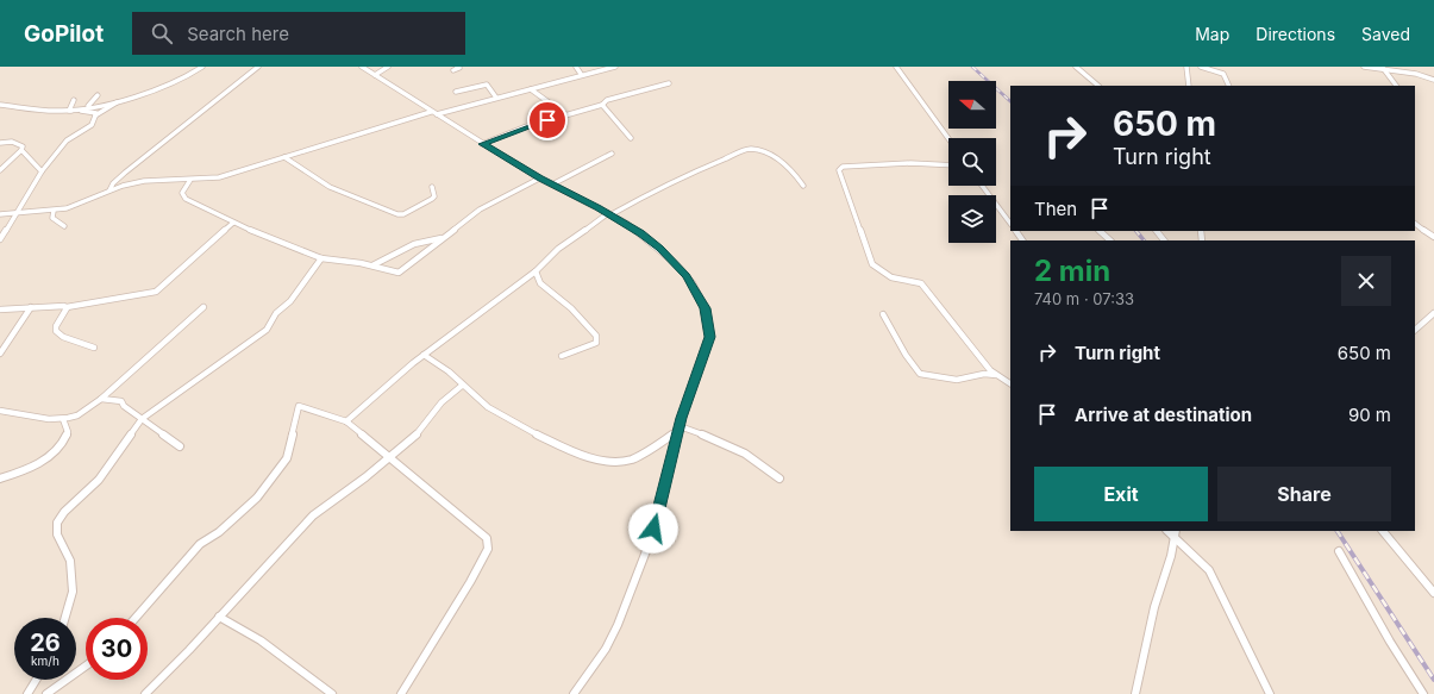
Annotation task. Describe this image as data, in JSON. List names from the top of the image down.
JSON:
{
  "north": "left",
  "page": {
    "header": "GoPilot",
    "search": "Search here",
    "nav": ["Map", "Directions", "Saved"],
    "turn": ["650 m", "Turn right"],
    "then": "Then",
    "heading": ["2 min", "740 m · 07:33"],
    "list": [
      {
        "name": "Turn right",
        "value": "650 m"
      },
      {
        "name": "Arrive at destination",
        "value": "90 m"
      }
    ],
    "buttons": ["Exit", "Share"],
    "speed": "26 km/h",
    "limit": "30"
  }
}
